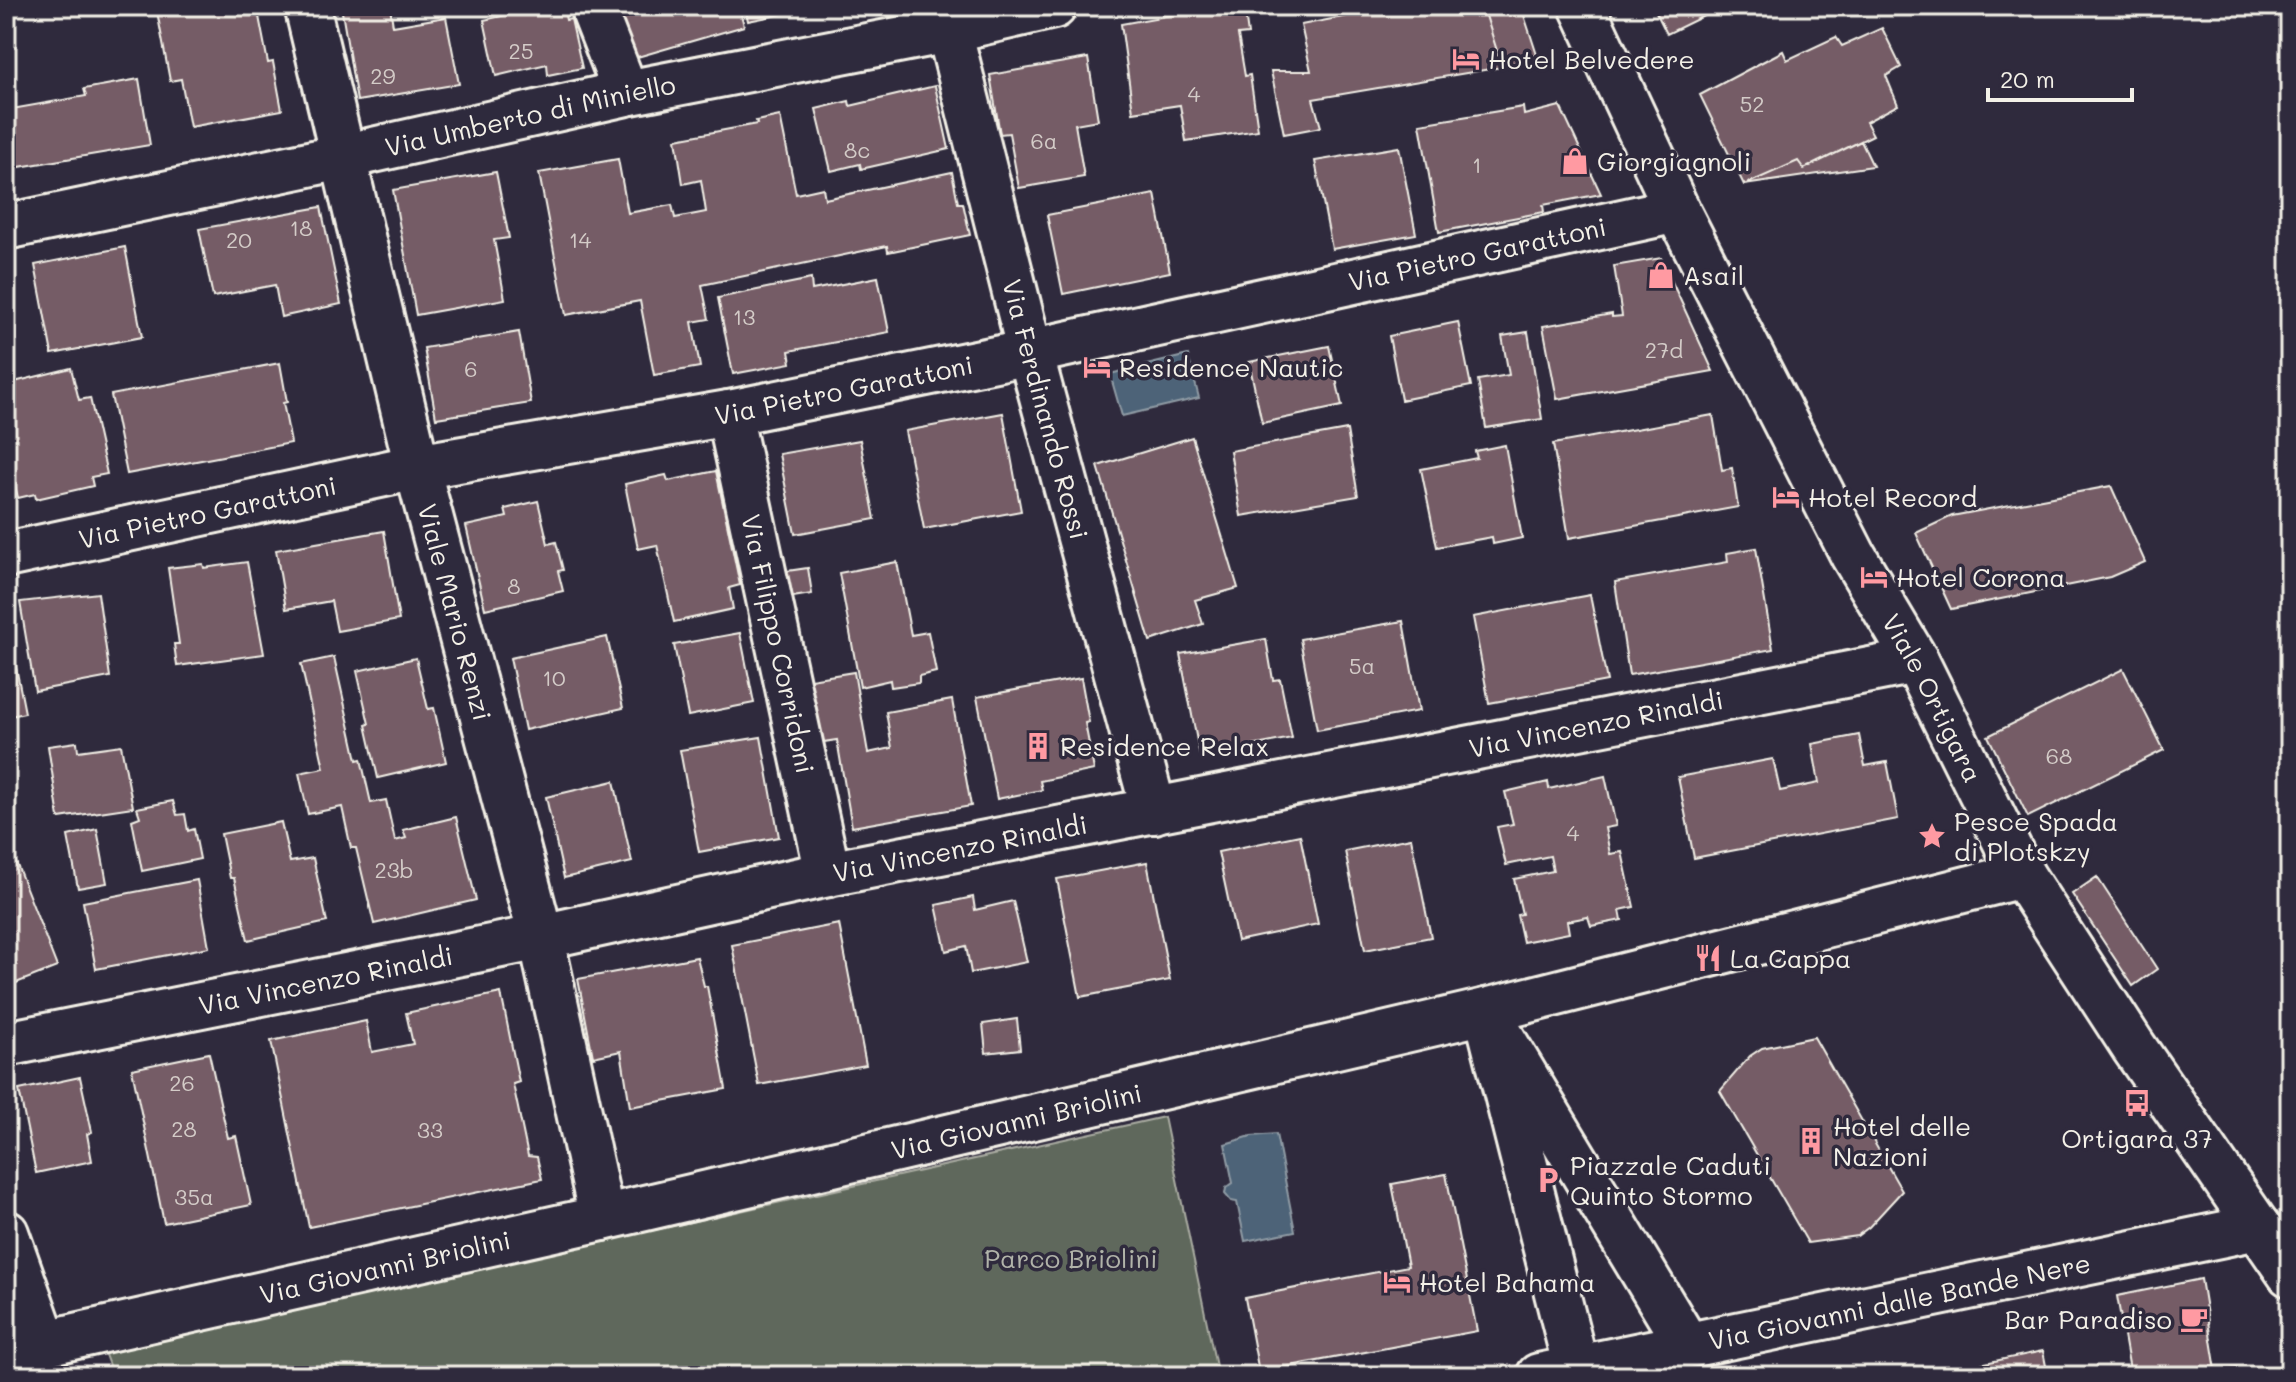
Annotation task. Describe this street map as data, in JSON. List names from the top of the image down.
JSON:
{
  "streets": {
    "street": [
      "Via Umberto di Miniello",
      "Via Pietro Garattoni",
      "Via Ferdinando Rossi",
      "Viale Mario Renzi",
      "Via Filippo Corridoni",
      "Viale Ortigara",
      "Via Vincenzo Rinaldi",
      "Via Giovanni Briolini",
      "Via Giovanni dalle Bande Nere"
    ]
  },
  "crossings": [
    ["Via Umberto di Miniello", "Via Ferdinando Rossi"],
    ["Via Umberto di Miniello", "Viale Mario Renzi"],
    ["Via Pietro Garattoni", "Via Ferdinando Rossi"],
    ["Via Pietro Garattoni", "Viale Mario Renzi"],
    ["Via Pietro Garattoni", "Via Filippo Corridoni"],
    ["Via Pietro Garattoni", "Viale Ortigara"],
    ["Via Ferdinando Rossi", "Via Vincenzo Rinaldi"],
    ["Viale Mario Renzi", "Via Vincenzo Rinaldi"],
    ["Viale Mario Renzi", "Via Giovanni Briolini"],
    ["Via Filippo Corridoni", "Via Vincenzo Rinaldi"],
    ["Viale Ortigara", "Via Vincenzo Rinaldi"],
    ["Viale Ortigara", "Via Giovanni Briolini"],
    ["Viale Ortigara", "Via Giovanni dalle Bande Nere"]
  ],
  "parks": ["Parco Briolini"],
  "places": {
    "hotel": [
      "Hotel Belvedere",
      "Residence Nautic",
      "Hotel Record",
      "Hotel Corona",
      "Hotel Bahama"
    ],
    "shop": ["Giorgiagnoli", "Asail"],
    "building": ["Residence Relax", "Hotel delle Nazioni"],
    "place": ["Pesce Spada di Plotskzy"],
    "restaurant": ["La Cappa"],
    "bus stop": ["Ortigara 37"],
    "parking": ["Piazzale Caduti Quinto Stormo"],
    "cafe": ["Bar Paradiso"]
  },
  "house_numbers": [
    "25",
    "29",
    "4",
    "52",
    "6a",
    "8c",
    "1",
    "18",
    "20",
    "14",
    "13",
    "27d",
    "6",
    "8",
    "5a",
    "10",
    "68",
    "4",
    "23b",
    "26",
    "28",
    "33",
    "35a"
  ],
  "scale_bar": "20 m"
}
